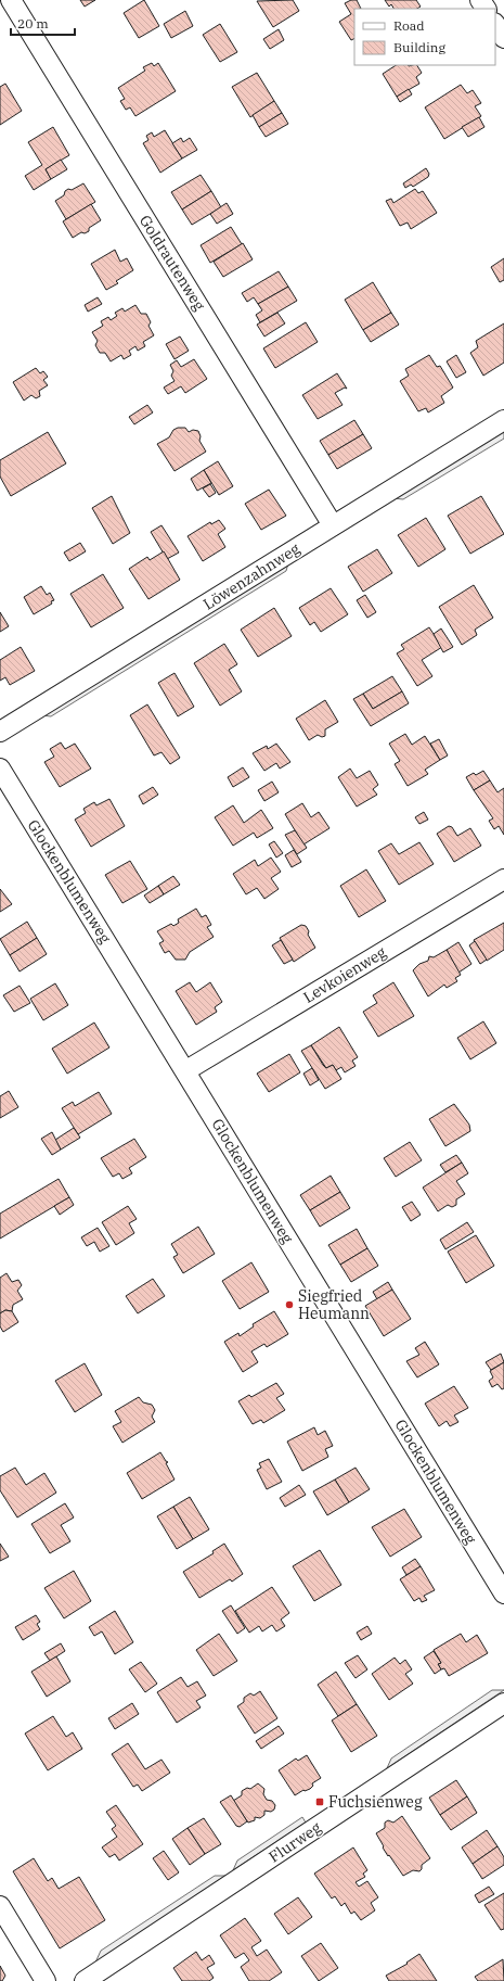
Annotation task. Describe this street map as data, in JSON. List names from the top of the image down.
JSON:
{
  "streets": {
    "street": [
      "Goldrautenweg",
      "Löwenzahnweg",
      "Glockenblumenweg",
      "Levkoienweg",
      "Flurweg"
    ]
  },
  "crossings": [
    ["Goldrautenweg", "Löwenzahnweg"],
    ["Glockenblumenweg", "Levkoienweg"]
  ],
  "places": {
    "other": ["Siegfried Heumann"],
    "transit": ["Fuchsienweg"]
  },
  "legend": ["Road", "Building"],
  "scale_bar": "20 m"
}
